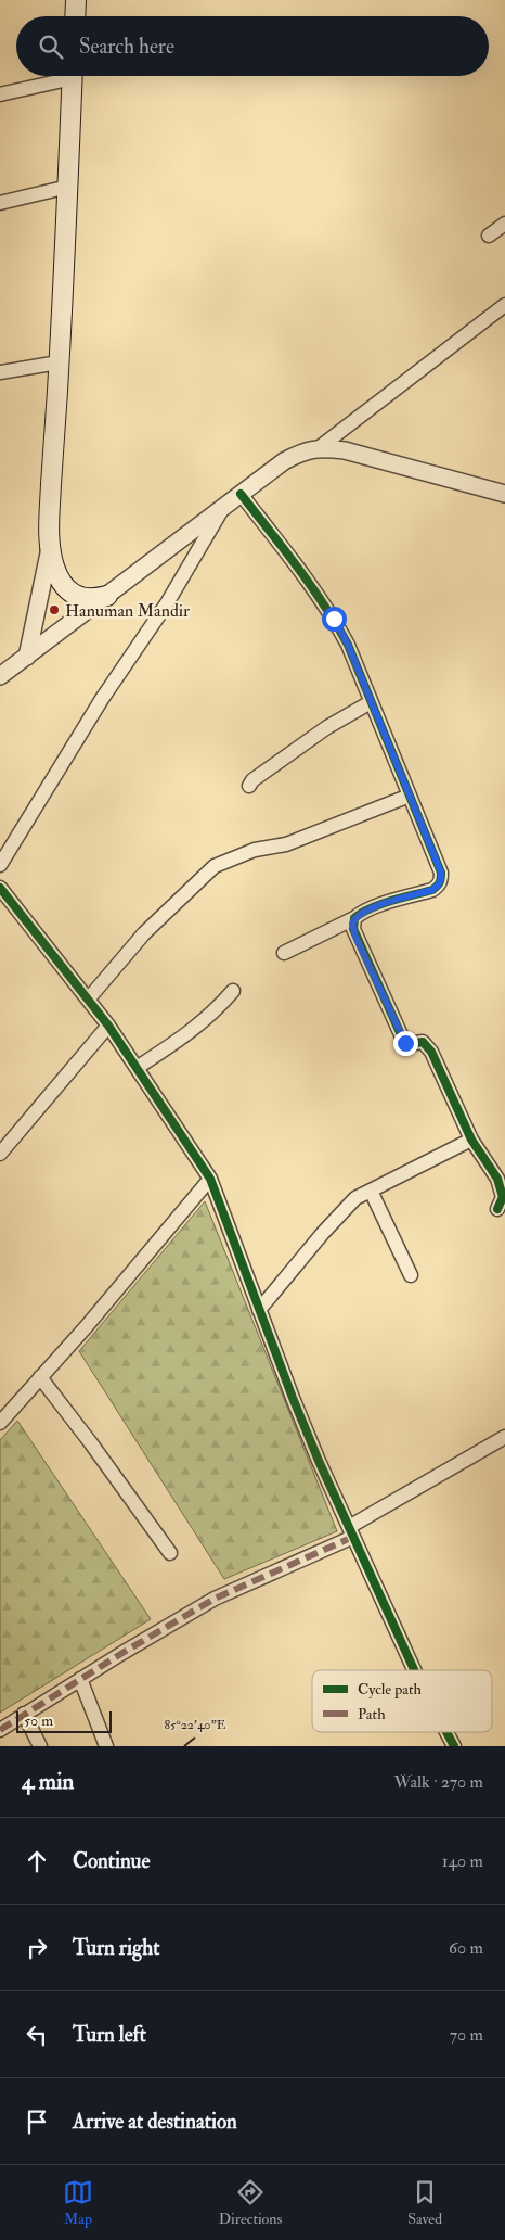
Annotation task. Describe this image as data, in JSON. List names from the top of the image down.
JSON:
{
  "places": ["Hanuman Mandir"],
  "legend": ["Cycle path", "Path"],
  "scale_bar": "50 m",
  "page": {
    "search": "Search here",
    "scale": "50 m",
    "heading": ["4 min", "Walk · 270 m"],
    "list": [
      ["Continue", "140 m"],
      ["Turn right", "60 m"],
      ["Turn left", "70 m"],
      "Arrive at destination"
    ],
    "nav": ["Map", "Directions", "Saved"]
  },
  "coordinates": ["85°22'40\"E"]
}
